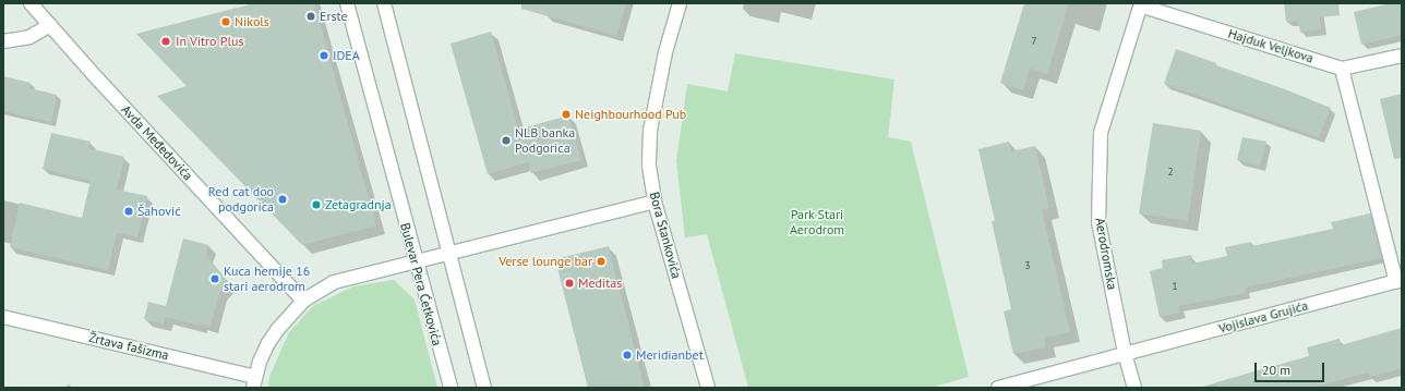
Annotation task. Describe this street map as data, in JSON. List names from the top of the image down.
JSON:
{
  "streets": {
    "street": [
      "Hajduk Veljkova",
      "Avda Međedovića",
      "Bora Stankovića",
      "Aerodromska",
      "Bulevar Pera Ćetkovića",
      "Vojislava Grujića",
      "Žrtava fašizma"
    ]
  },
  "crossings": [
    ["Hajduk Veljkova", "Aerodromska"],
    ["Aerodromska", "Vojislava Grujića"]
  ],
  "parks": ["Park Stari Aerodrom"],
  "places": [
    "Erste",
    "Nikols",
    "In Vitro Plus",
    "IDEA",
    "Neighbourhood Pub",
    "NLB banka Podgorica",
    "Red cat doo podgorica",
    "Zetagradnja",
    "Šahović",
    "Verse lounge bar",
    "Kuca hemije 16 stari aerodrom",
    "Meditas",
    "Meridianbet"
  ],
  "house_numbers": [
    "7",
    "2",
    "3",
    "1"
  ],
  "scale_bar": "20 m"
}
